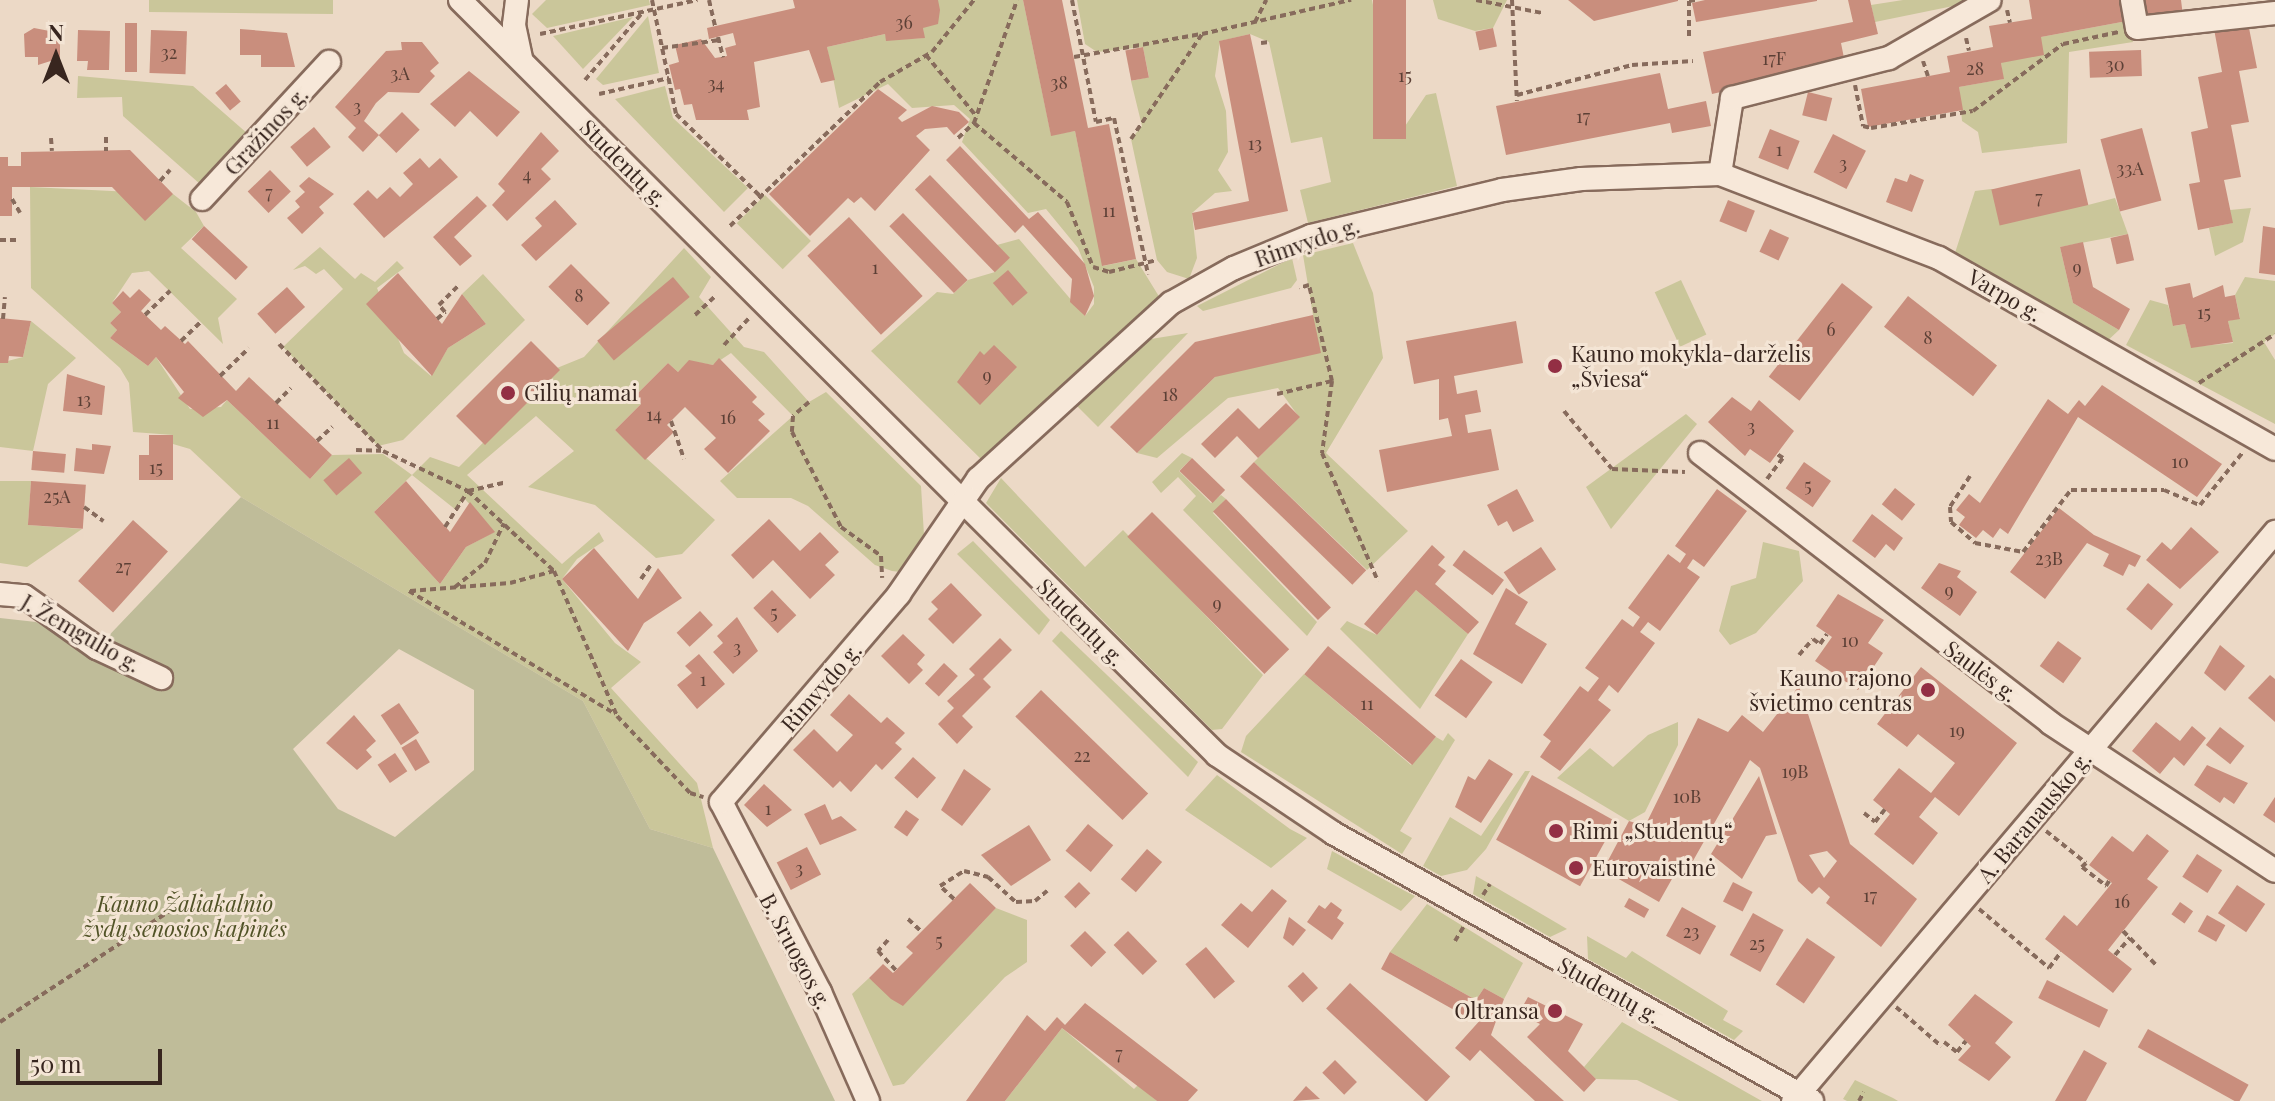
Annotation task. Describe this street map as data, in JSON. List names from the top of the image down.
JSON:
{
  "streets": {
    "street": [
      "Gražinos g.",
      "Studentų g.",
      "Rimvydo g.",
      "Varpo g.",
      "J. Žemgulio g.",
      "Saulės g.",
      "A. Baranausko g.",
      "B. Sruogos g."
    ]
  },
  "crossings": [
    ["Studentų g.", "Rimvydo g."],
    ["Studentų g.", "A. Baranausko g."],
    ["Rimvydo g.", "Varpo g."],
    ["Rimvydo g.", "B. Sruogos g."],
    ["Saulės g.", "A. Baranausko g."]
  ],
  "parks": ["Kauno Žaliakalnio žydų senosios kapinės"],
  "places": [
    "Kauno mokykla-darželis „Šviesa“",
    "Gilių namai",
    "Kauno rajono švietimo centras",
    "Rimi „Studentų“",
    "Eurovaistinė",
    "Oltransa"
  ],
  "house_numbers": [
    "36",
    "32",
    "17F",
    "30",
    "28",
    "3A",
    "15",
    "38",
    "34",
    "3",
    "17",
    "13",
    "1",
    "3",
    "33A",
    "4",
    "7",
    "7",
    "11",
    "1",
    "9",
    "8",
    "15",
    "6",
    "8",
    "9",
    "18",
    "13",
    "14",
    "16",
    "11",
    "3",
    "10",
    "15",
    "5",
    "25A",
    "23B",
    "27",
    "9",
    "9",
    "5",
    "10",
    "3",
    "1",
    "11",
    "19",
    "22",
    "19B",
    "10B",
    "1",
    "3",
    "17",
    "16",
    "23",
    "5",
    "25",
    "7"
  ],
  "scale_bar": "50 m",
  "north": "top"
}
